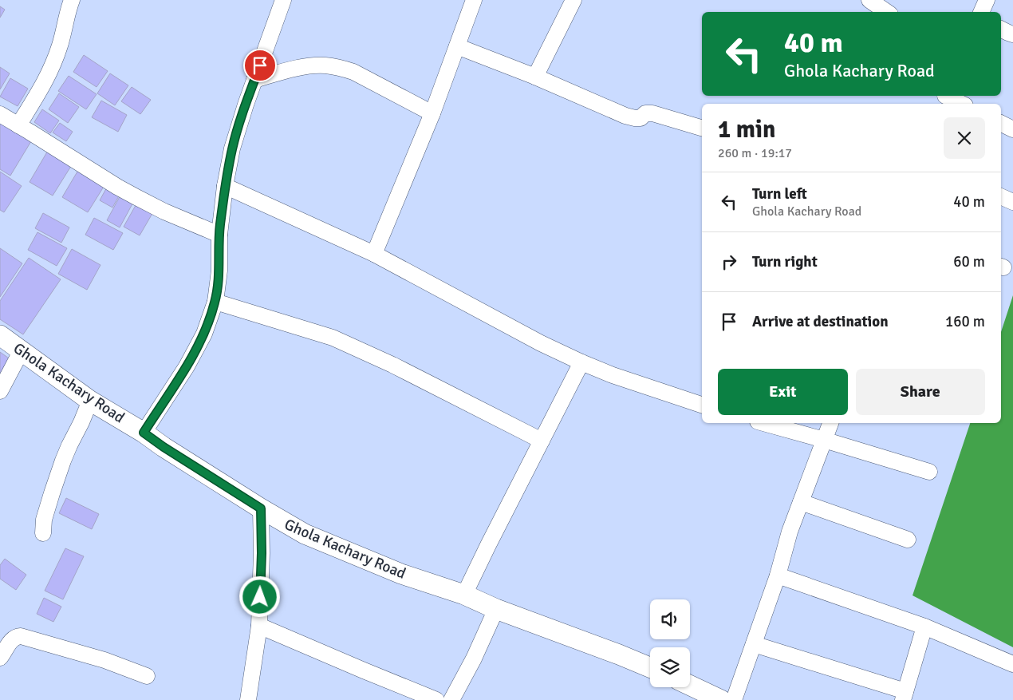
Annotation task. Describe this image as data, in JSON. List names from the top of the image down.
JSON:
{
  "streets": {
    "street": ["Ghola Kachary Road"]
  },
  "page": {
    "turn": ["40 m", "Ghola Kachary Road"],
    "heading": ["1 min", "260 m · 19:17"],
    "list": [
      {
        "name": "Turn left",
        "note": "Ghola Kachary Road",
        "value": "40 m"
      },
      {
        "name": "Turn right",
        "value": "60 m"
      },
      {
        "name": "Arrive at destination",
        "value": "160 m"
      }
    ],
    "buttons": ["Exit", "Share"]
  }
}
